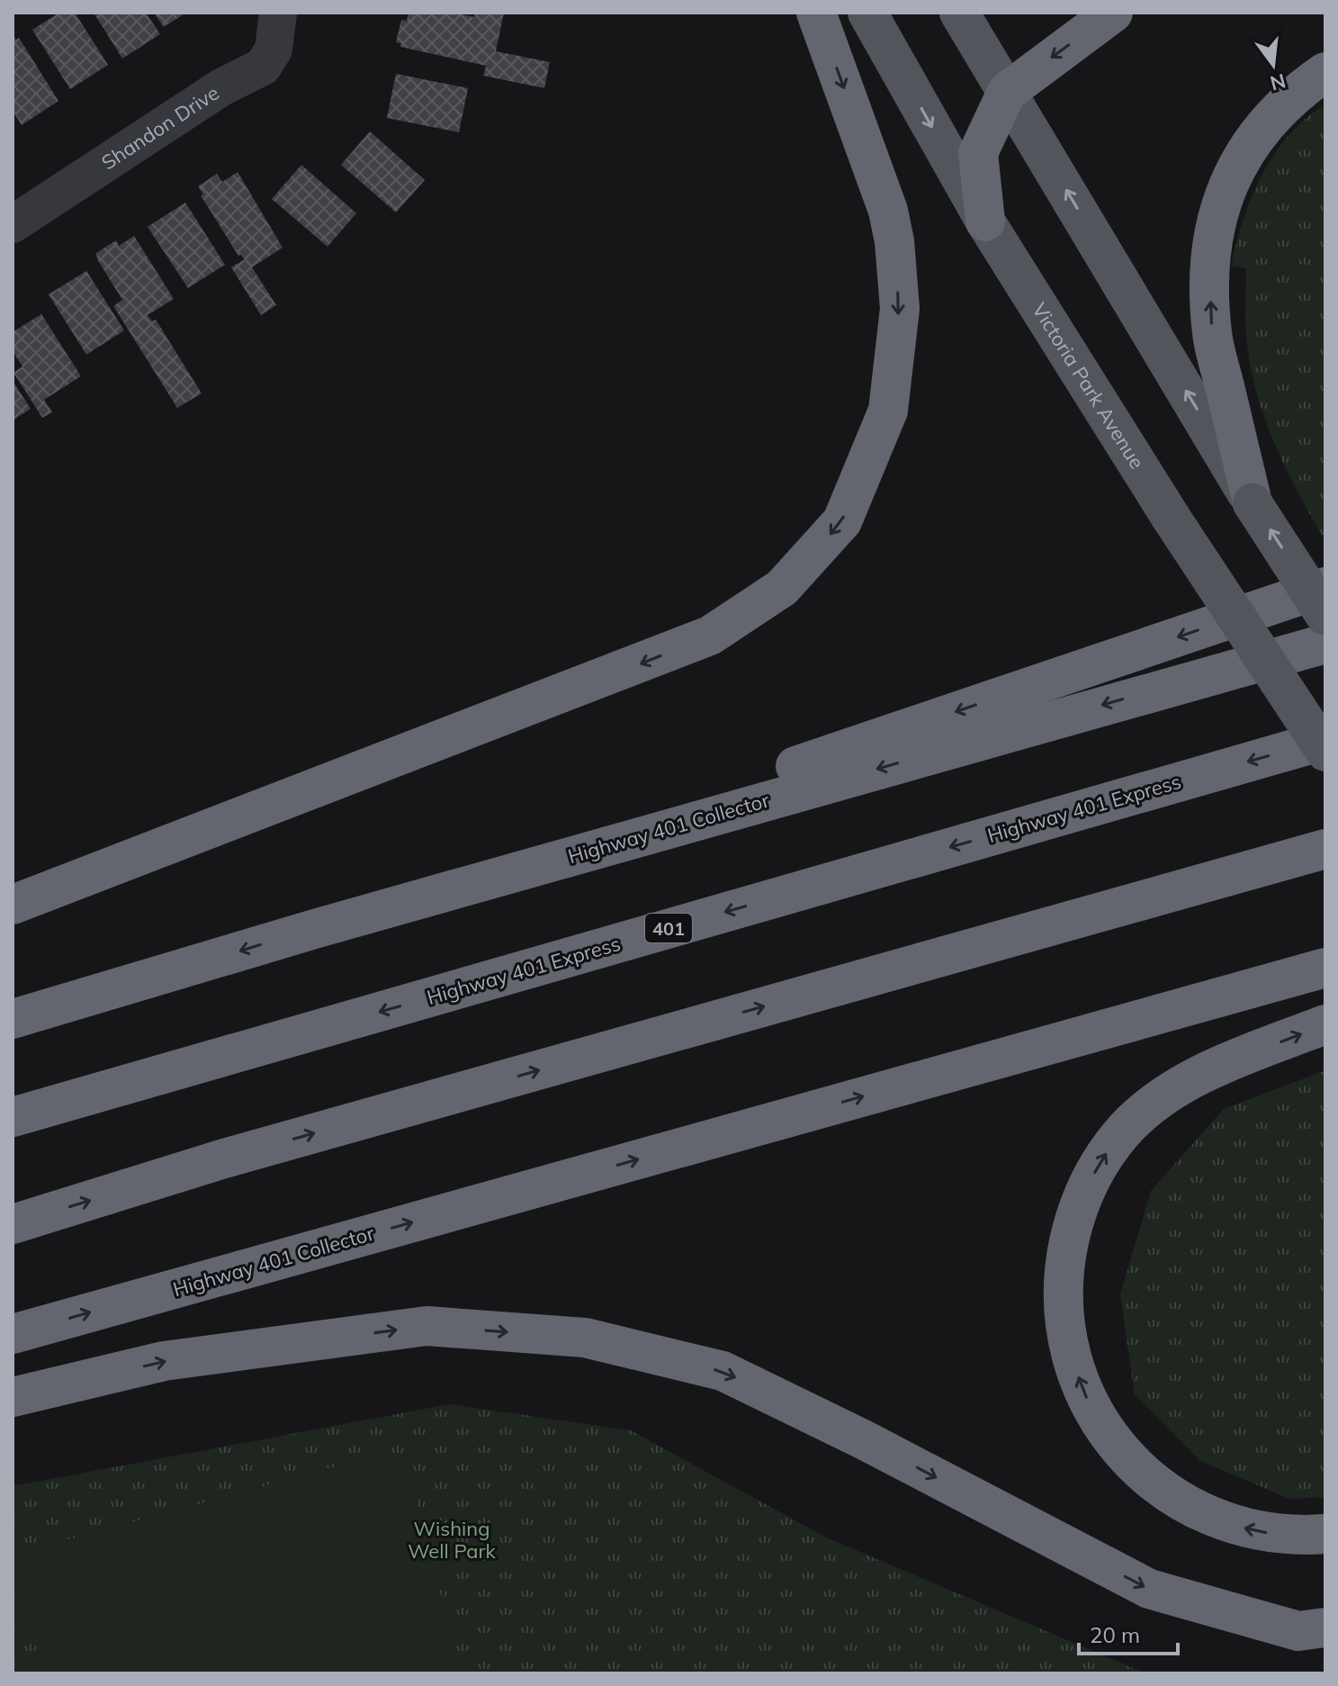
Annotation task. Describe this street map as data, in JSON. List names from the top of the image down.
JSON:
{
  "streets": {
    "highway": ["Highway 401 Express", "Highway 401 Collector", "401"],
    "main road": ["Victoria Park Avenue"],
    "street": ["Shandon Drive"]
  },
  "parks": ["Wishing Well Park"],
  "scale_bar": "20 m",
  "north": "bottom"
}
